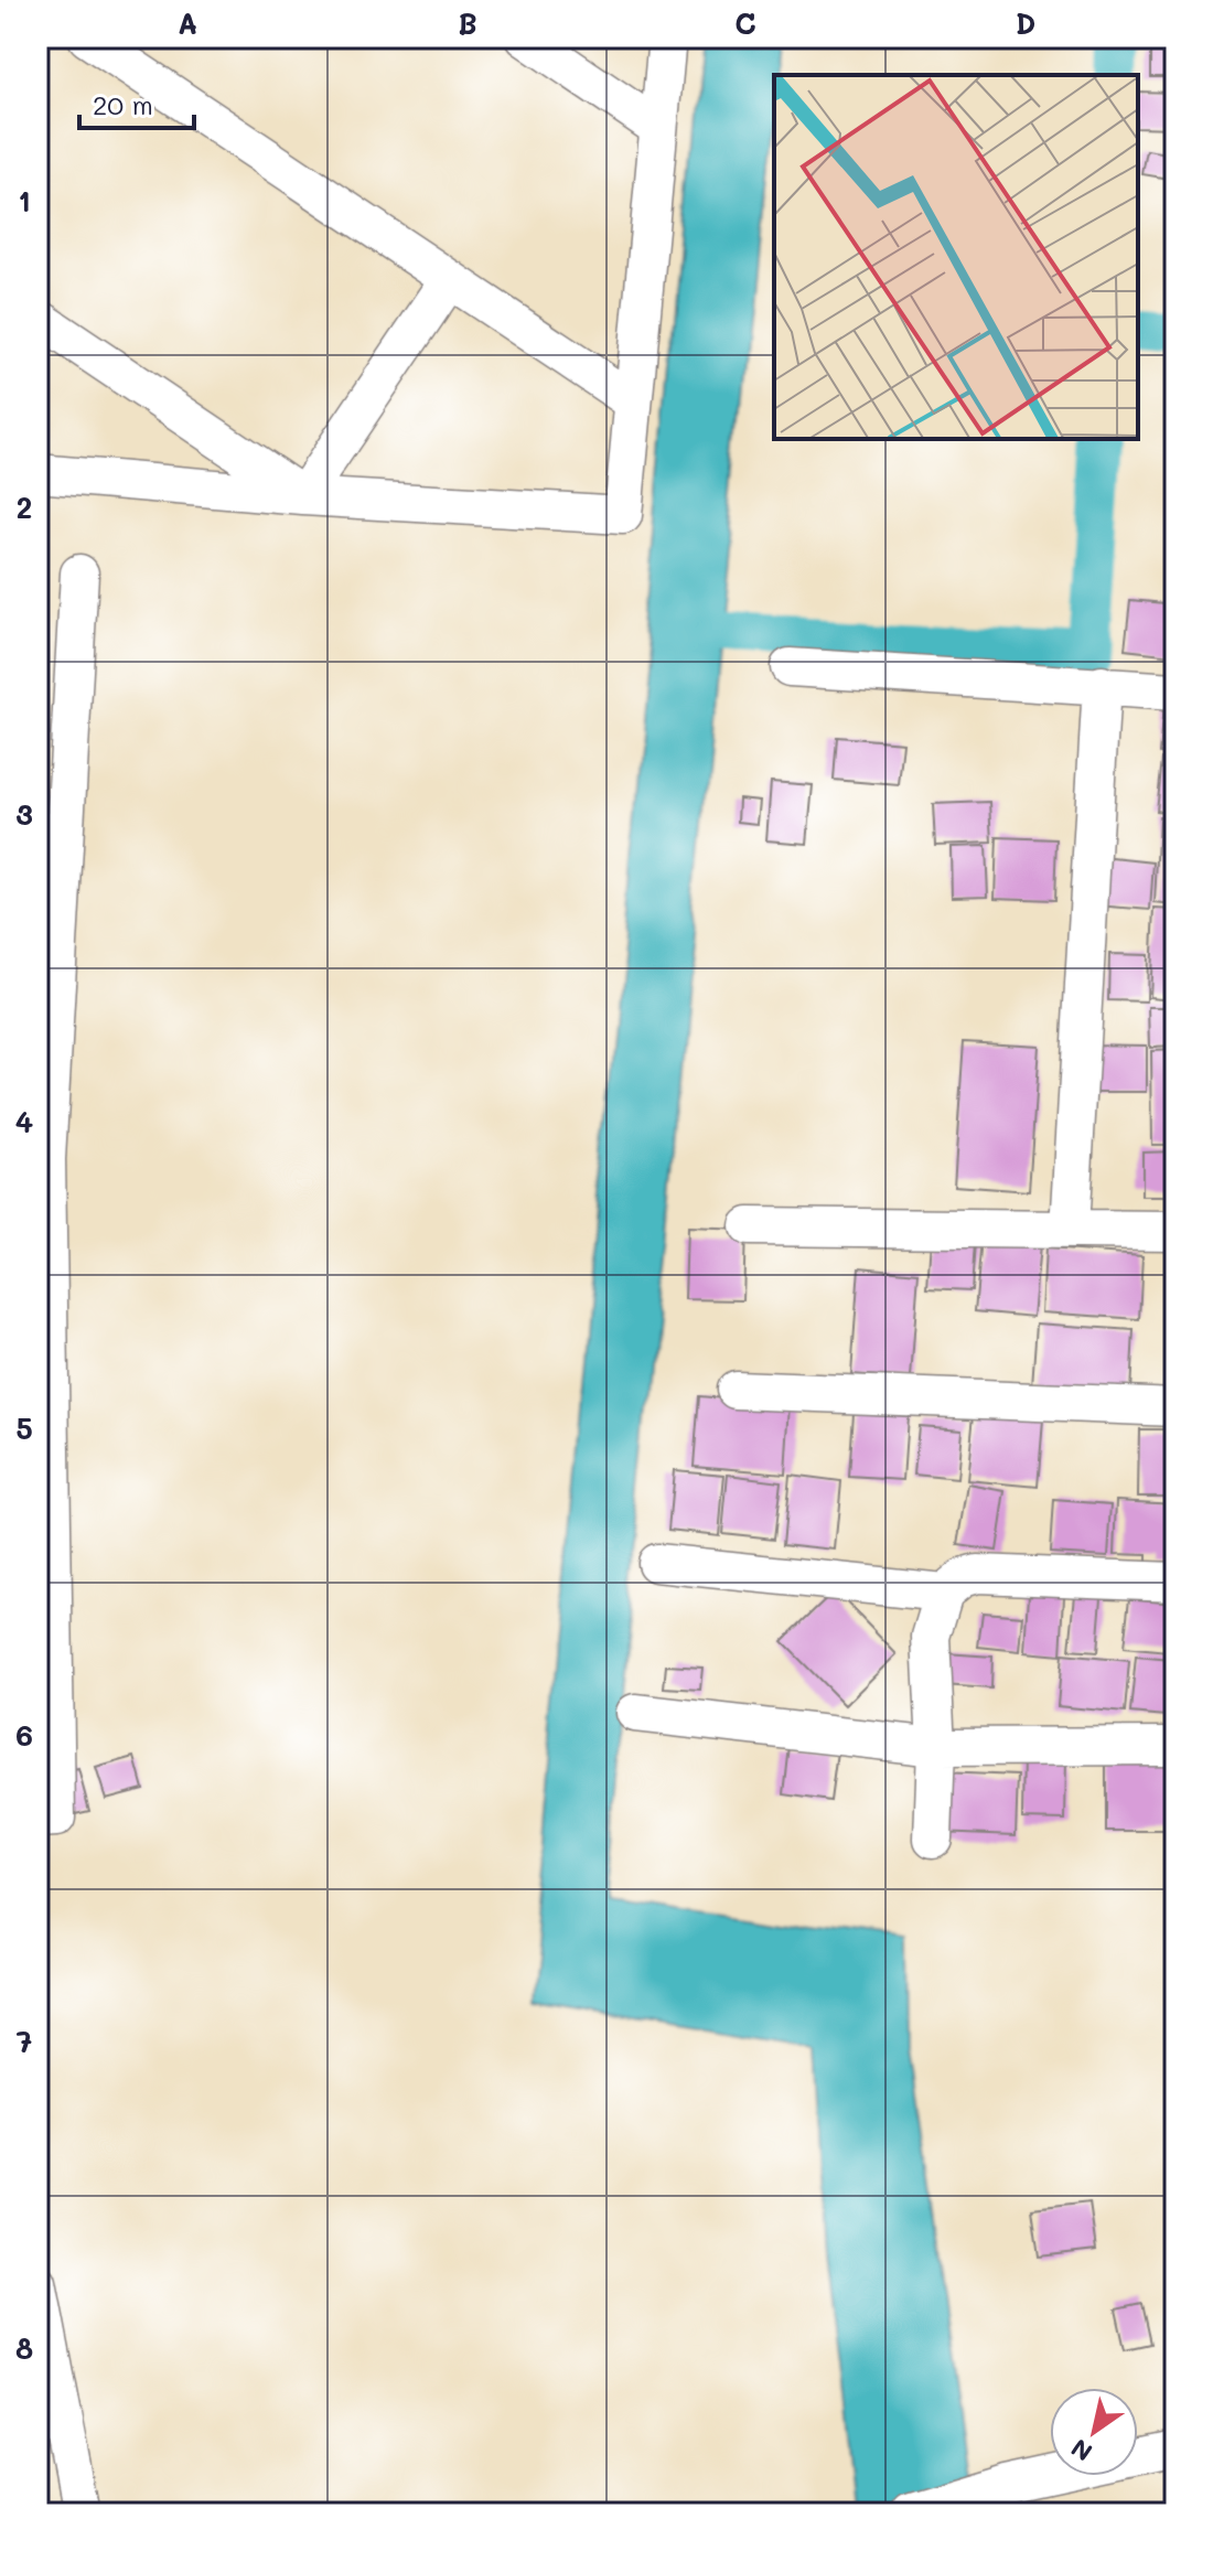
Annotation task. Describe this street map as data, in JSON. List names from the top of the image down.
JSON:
{
  "scale_bar": "20 m",
  "north": "bottom left",
  "grid": {
    "columns": [
      "A",
      "B",
      "C",
      "D"
    ],
    "rows": [
      "1",
      "2",
      "3",
      "4",
      "5",
      "6",
      "7",
      "8"
    ]
  }
}
